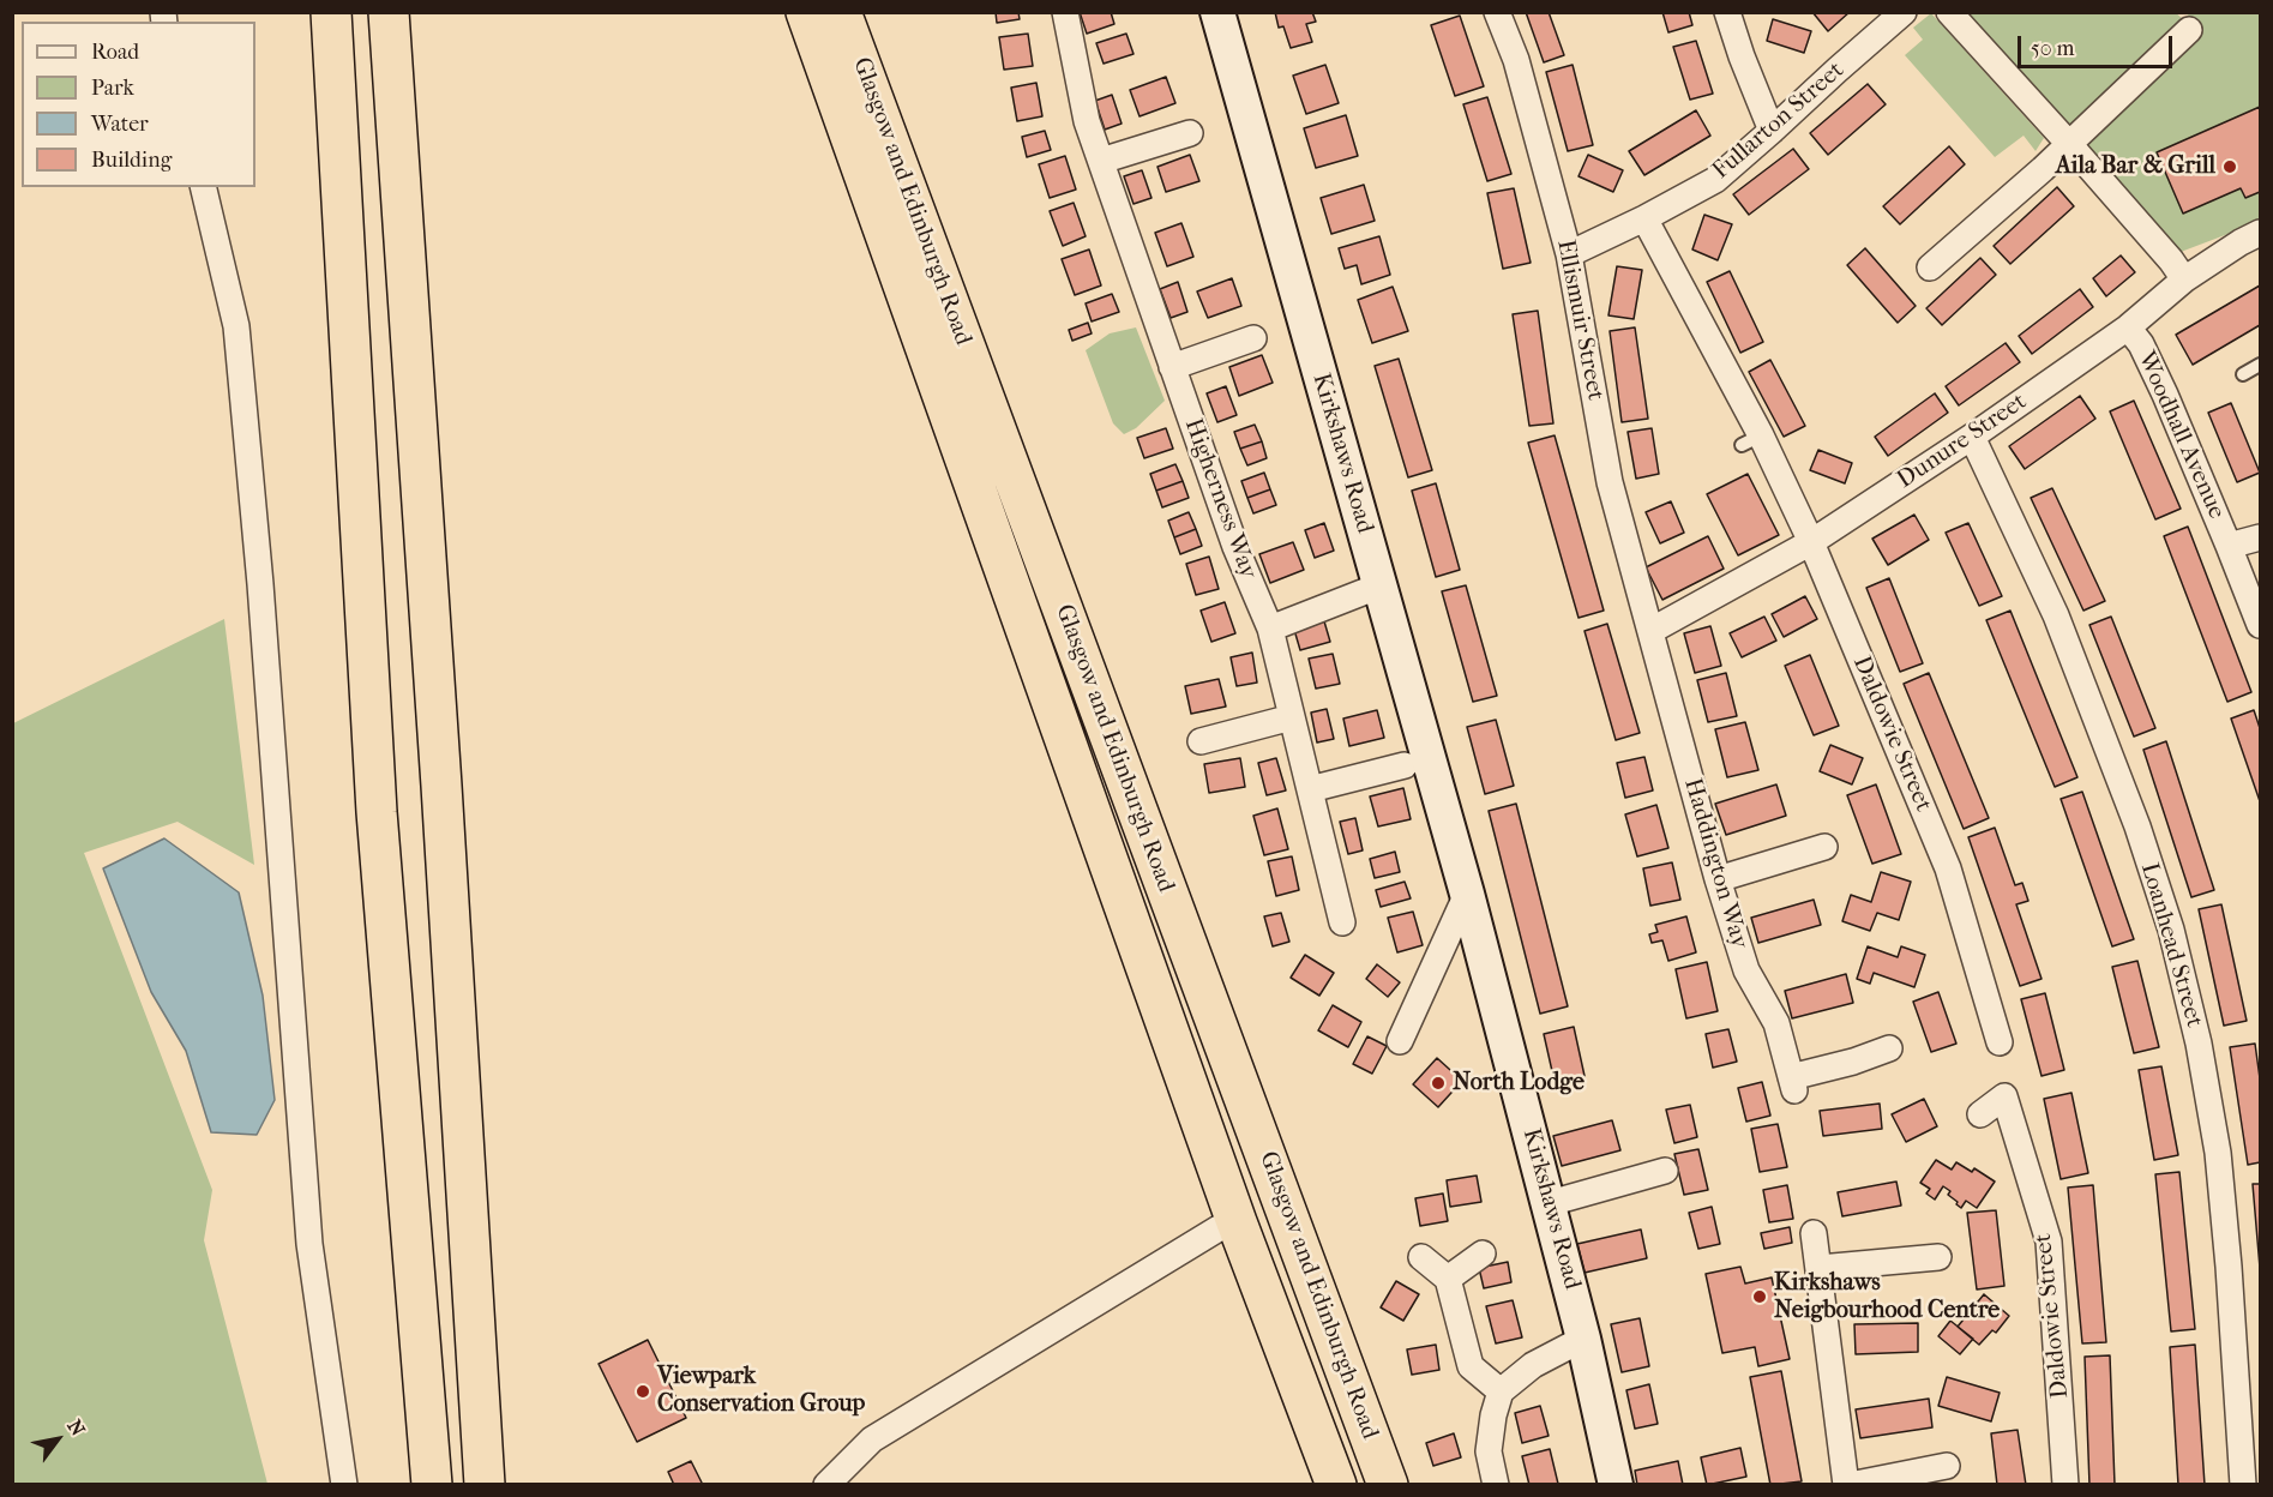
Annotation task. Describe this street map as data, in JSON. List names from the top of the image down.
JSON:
{
  "streets": {
    "highway": ["Glasgow and Edinburgh Road"],
    "street": [
      "Fullarton Street",
      "Ellismuir Street",
      "Woodhall Avenue",
      "Dunure Street",
      "Kirkshaws Road",
      "Higherness Way",
      "Daldowie Street",
      "Haddington Way",
      "Loanhead Street"
    ]
  },
  "crossings": [
    ["Fullarton Street", "Ellismuir Street"],
    ["Fullarton Street", "Daldowie Street"],
    ["Ellismuir Street", "Dunure Street"],
    ["Ellismuir Street", "Haddington Way"],
    ["Woodhall Avenue", "Dunure Street"],
    ["Dunure Street", "Daldowie Street"],
    ["Dunure Street", "Haddington Way"],
    ["Dunure Street", "Loanhead Street"]
  ],
  "places": [
    "Aila Bar & Grill",
    "North Lodge",
    "Kirkshaws Neigbourhood Centre",
    "Viewpark Conservation Group"
  ],
  "legend": [
    "Road",
    "Park",
    "Water",
    "Building"
  ],
  "scale_bar": "50 m",
  "north": "top right"
}
